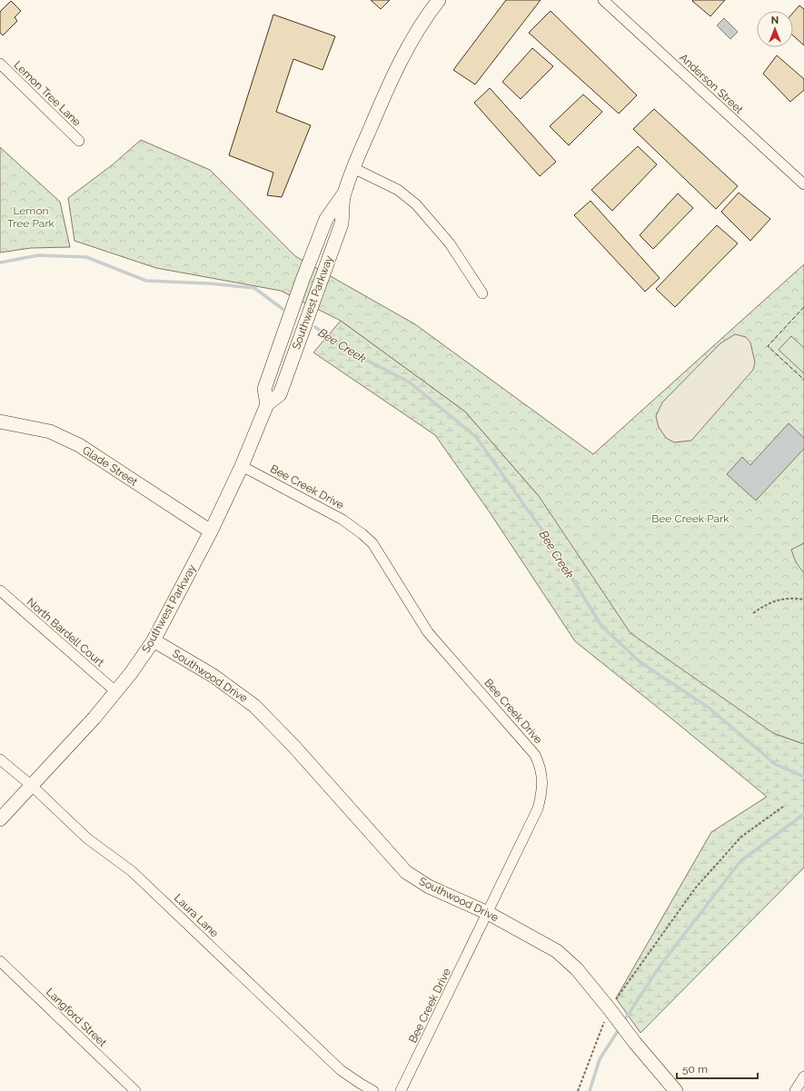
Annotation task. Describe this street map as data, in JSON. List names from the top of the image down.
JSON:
{
  "streets": {
    "main road": ["Southwest Parkway", "Glade Street", "Southwood Drive"],
    "street": [
      "Anderson Street",
      "Lemon Tree Lane",
      "Bee Creek Drive",
      "North Bardell Court",
      "Laura Lane",
      "Langford Street"
    ]
  },
  "crossings": [
    ["Southwest Parkway", "Glade Street"],
    ["Southwest Parkway", "Bee Creek Drive"],
    ["Southwest Parkway", "North Bardell Court"],
    ["Southwest Parkway", "Southwood Drive"],
    ["Southwest Parkway", "Laura Lane"],
    ["Bee Creek Drive", "Southwood Drive"]
  ],
  "water": ["Bee Creek"],
  "parks": ["Lemon Tree Park", "Bee Creek Park"],
  "scale_bar": "50 m",
  "north": "top"
}
